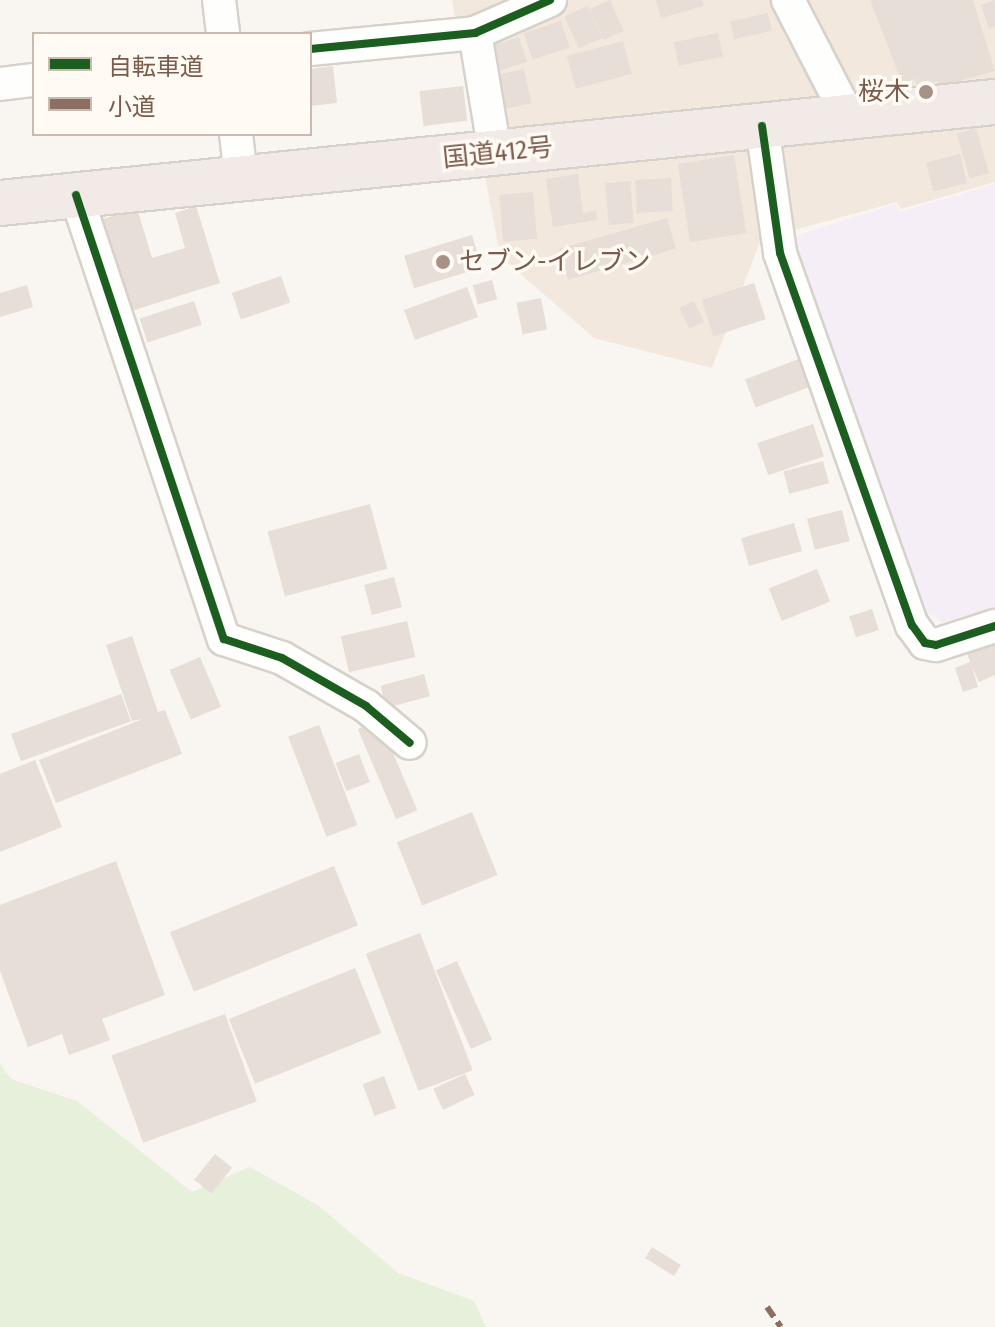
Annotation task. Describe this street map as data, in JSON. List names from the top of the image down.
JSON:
{
  "streets": {
    "highway": ["国道412号"]
  },
  "places": ["桜木", "セブン-イレブン"],
  "legend": ["自転車道", "小道"]
}
